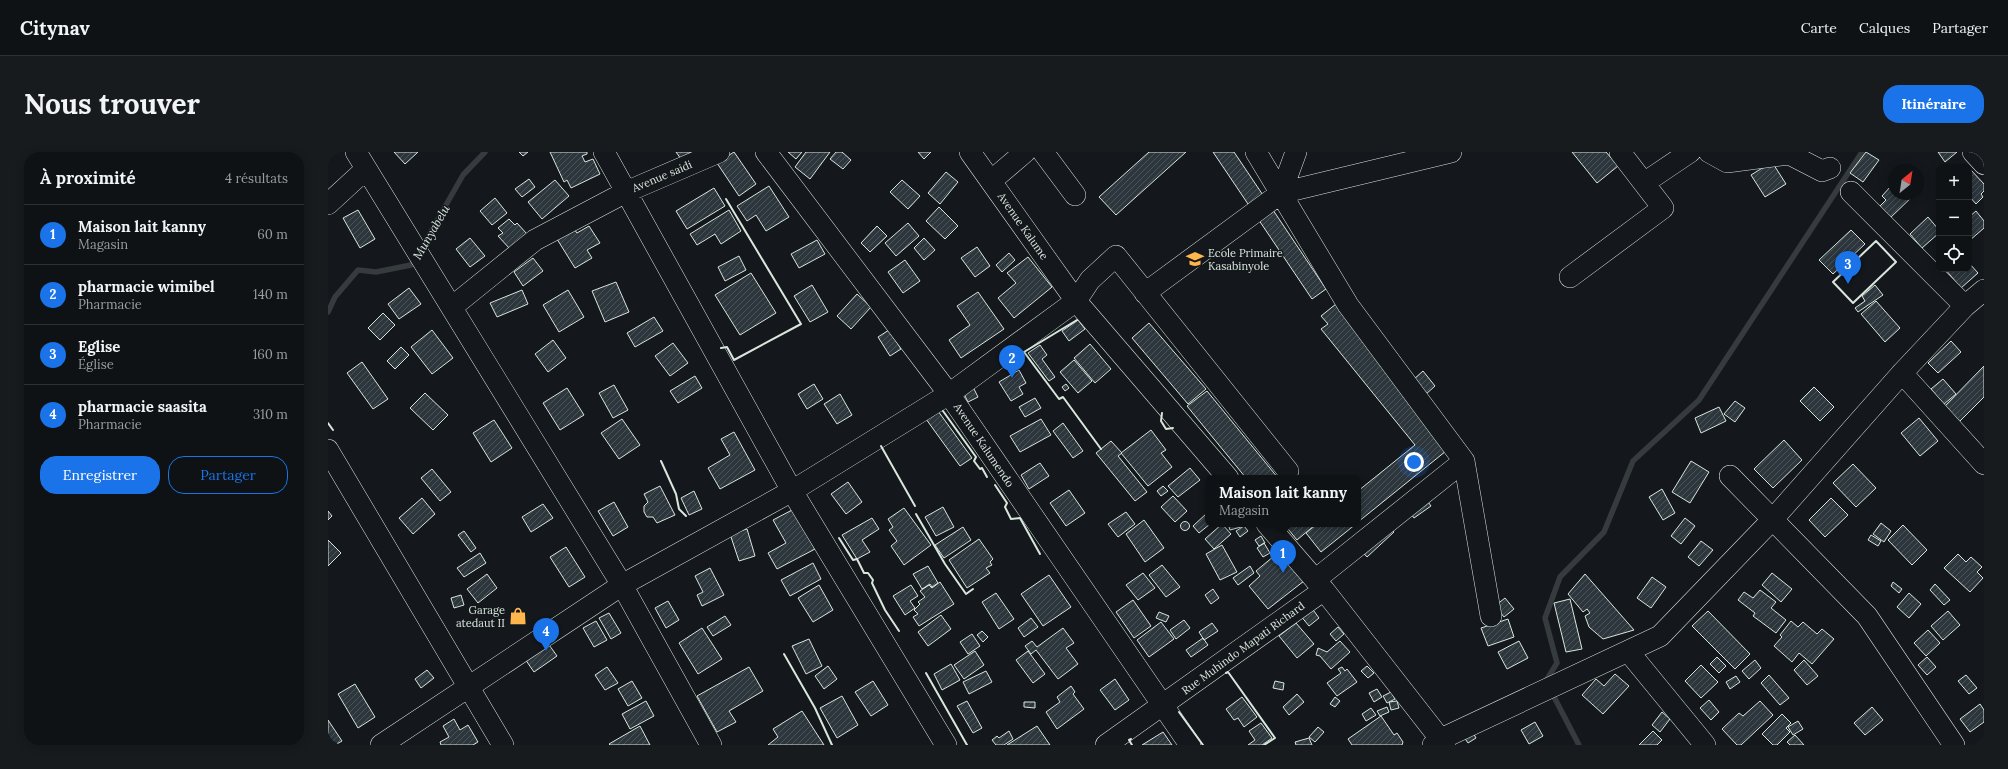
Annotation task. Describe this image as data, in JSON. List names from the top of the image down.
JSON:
{
  "streets": {
    "street": [
      "Avenue saidi",
      "Avenue Kalume",
      "Avenue Kalumendo",
      "Rue Muhindo Mapati Richard"
    ]
  },
  "crossings": [
    ["Avenue Kalumendo", "Rue Muhindo Mapati Richard"]
  ],
  "water": ["Munyabelu"],
  "places": {
    "school or university": ["Ecole Primaire Kasabinyole"],
    "shop": ["Garage atedaut II"]
  },
  "north": "top right",
  "page": {
    "header": "Citynav",
    "nav": ["Carte", "Calques", "Partager"],
    "buttons": [
      "Itinéraire",
      ["Enregistrer", "Partager"]
    ],
    "title": "Nous trouver",
    "heading": ["À proximité", "4 résultats"],
    "map_buttons": ["+", "−"],
    "list": [
      {
        "mark": "1",
        "name": "Maison lait kanny",
        "note": "Magasin",
        "value": "60 m"
      },
      {
        "mark": "2",
        "name": "pharmacie wimibel",
        "note": "Pharmacie",
        "value": "140 m"
      },
      {
        "mark": "3",
        "name": "Eglise",
        "note": "Église",
        "value": "160 m"
      },
      {
        "mark": "4",
        "name": "pharmacie saasita",
        "note": "Pharmacie",
        "value": "310 m"
      }
    ],
    "pins": [
      "3",
      "2",
      "1",
      "4"
    ],
    "popup": ["Maison lait kanny", "Magasin"]
  }
}
